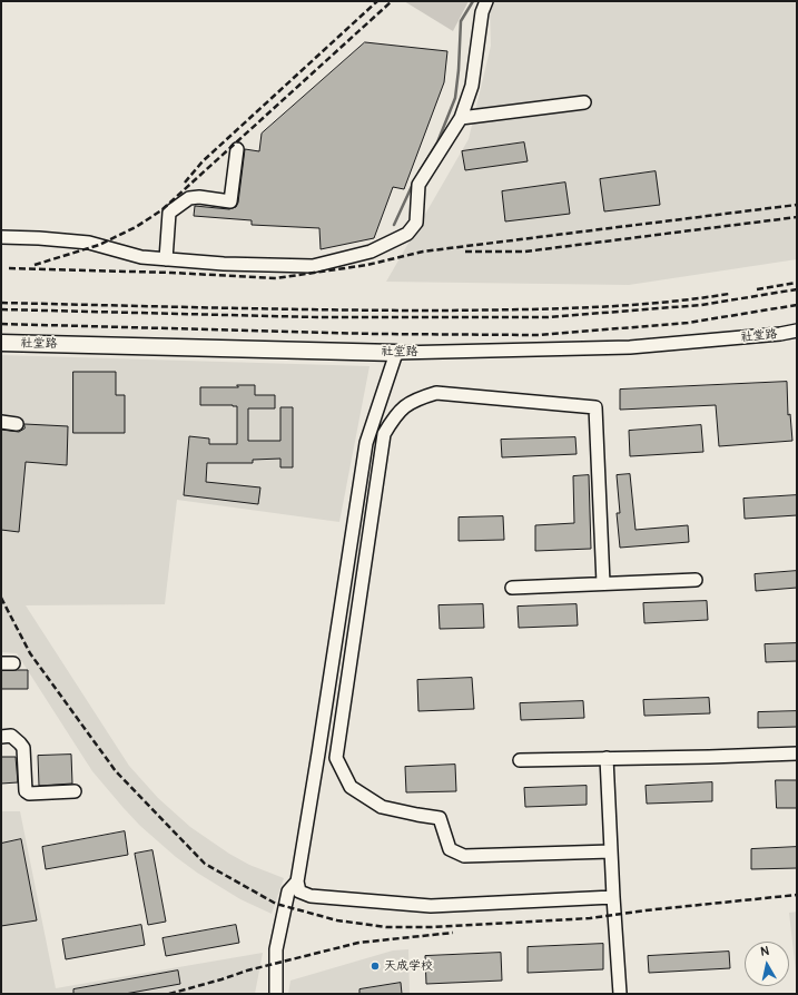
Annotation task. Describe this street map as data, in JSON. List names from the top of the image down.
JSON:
{
  "streets": {
    "main road": ["社堂路"]
  },
  "places": ["天成学校"],
  "north": "top"
}
